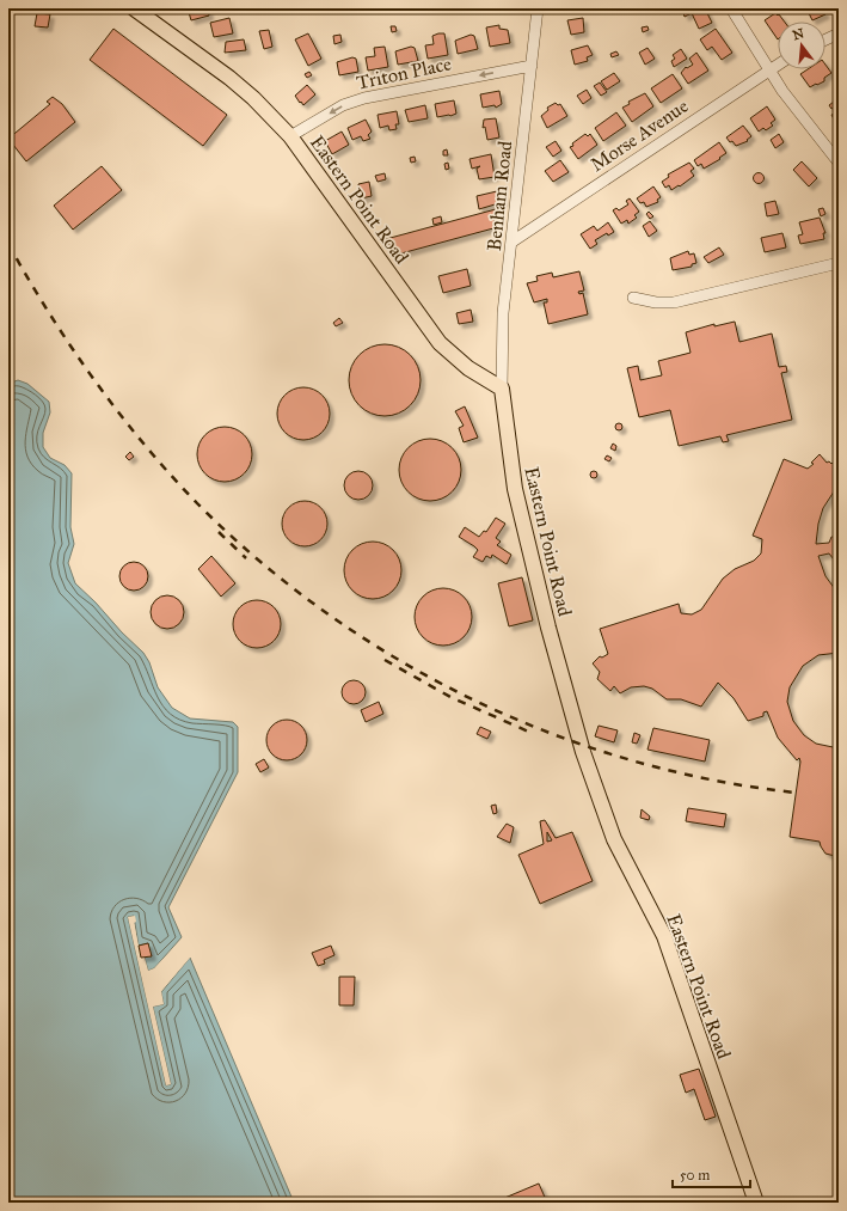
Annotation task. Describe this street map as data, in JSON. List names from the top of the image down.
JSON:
{
  "streets": {
    "main road": ["Eastern Point Road"],
    "street": ["Triton Place", "Morse Avenue", "Benham Road"]
  },
  "crossings": [
    ["Triton Place", "Benham Road"],
    ["Triton Place", "Eastern Point Road"],
    ["Morse Avenue", "Benham Road"],
    ["Benham Road", "Eastern Point Road"]
  ],
  "one_way": ["Triton Place"],
  "scale_bar": "50 m",
  "north": "top"
}
